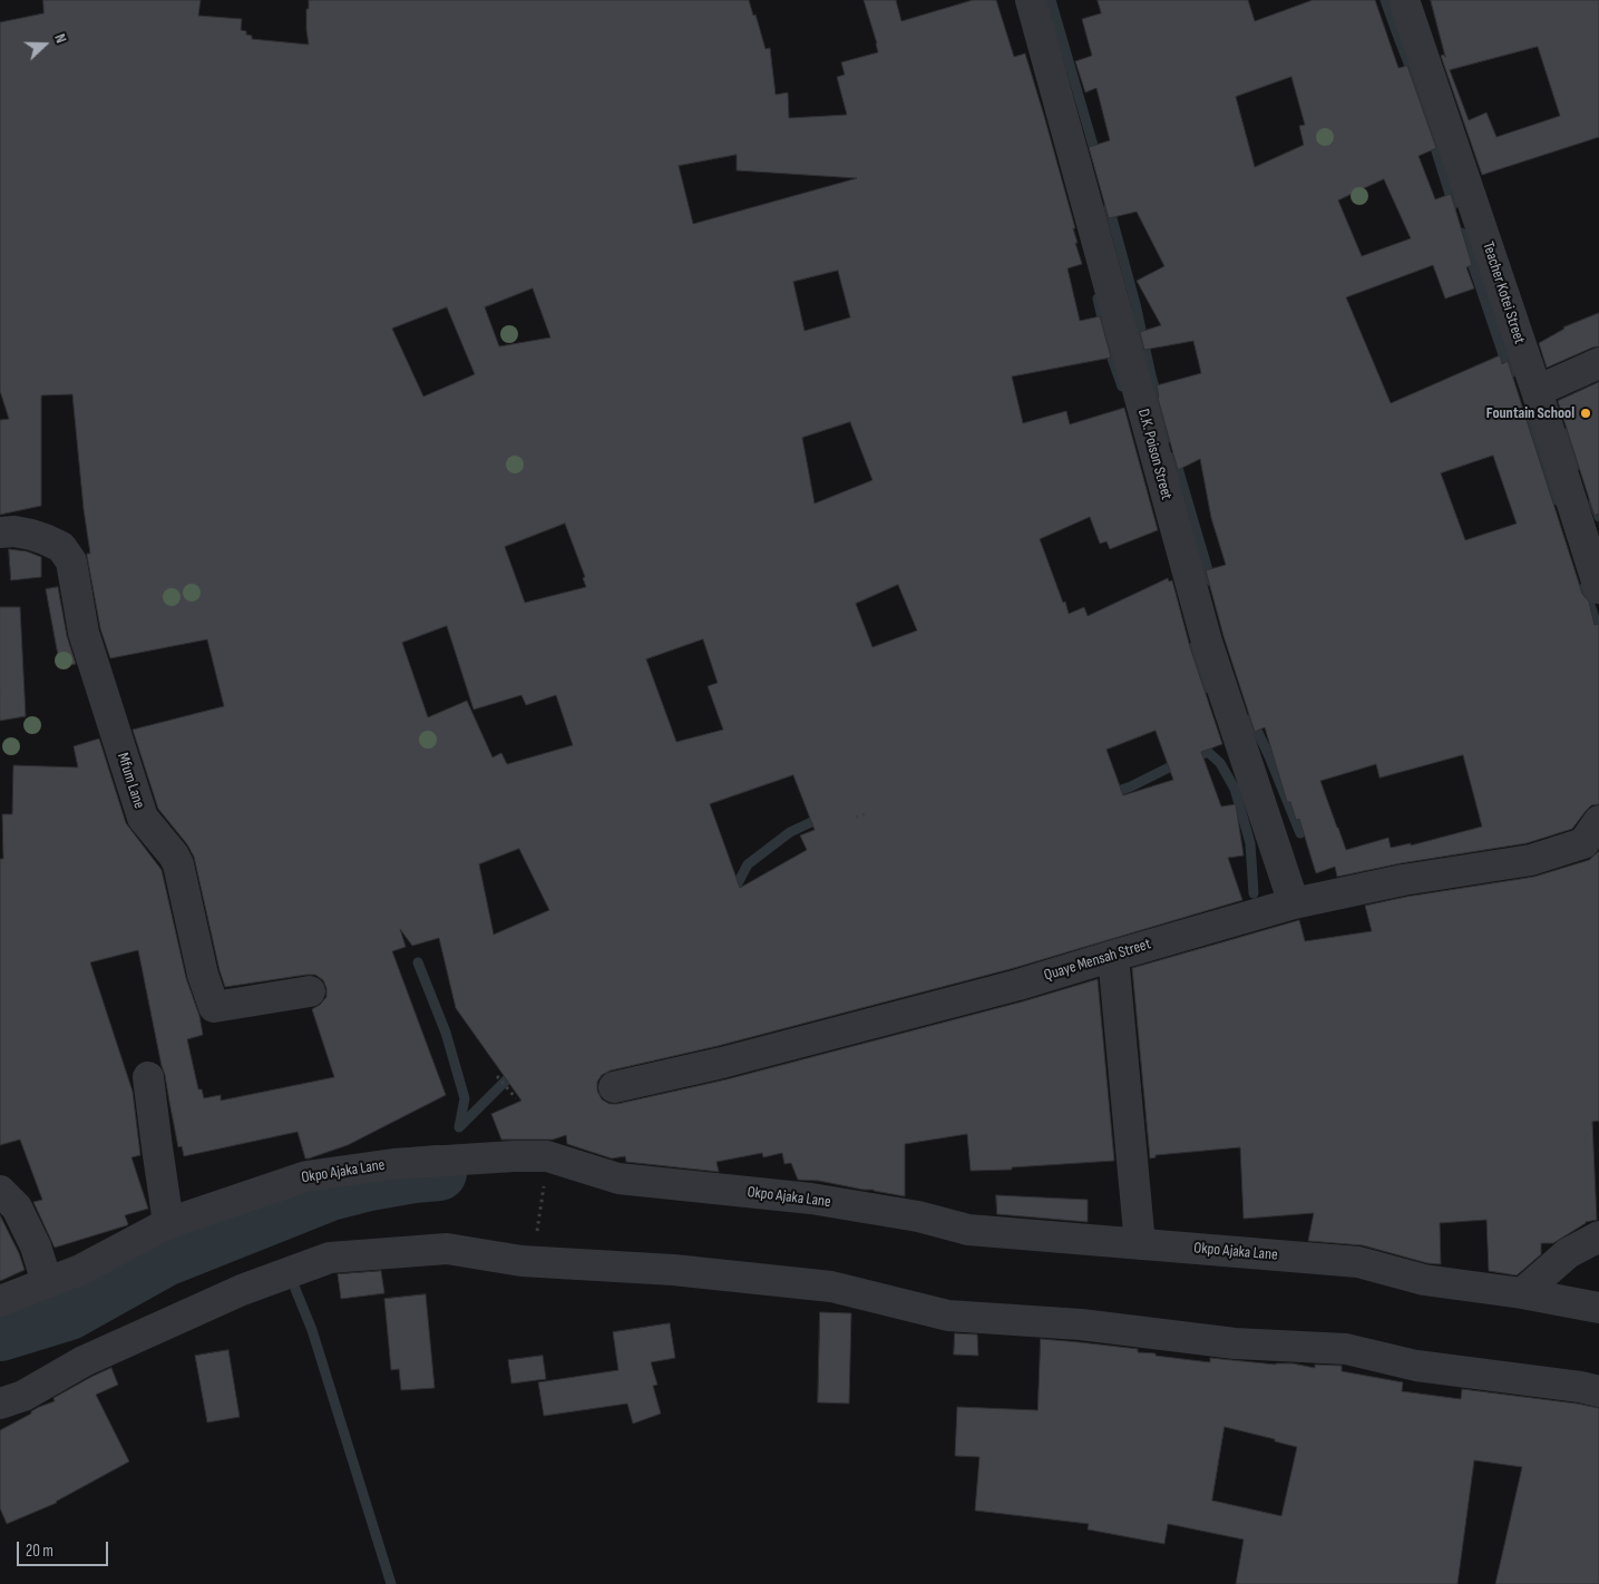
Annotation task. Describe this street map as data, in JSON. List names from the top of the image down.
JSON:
{
  "streets": {
    "street": [
      "Teacher Kotei Street",
      "D.K. Poison Street",
      "Mfum Lane",
      "Quaye Mensah Street",
      "Okpo Ajaka Lane"
    ]
  },
  "crossings": [
    ["D.K. Poison Street", "Quaye Mensah Street"]
  ],
  "places": ["Fountain School"],
  "scale_bar": "20 m",
  "north": "right"
}
